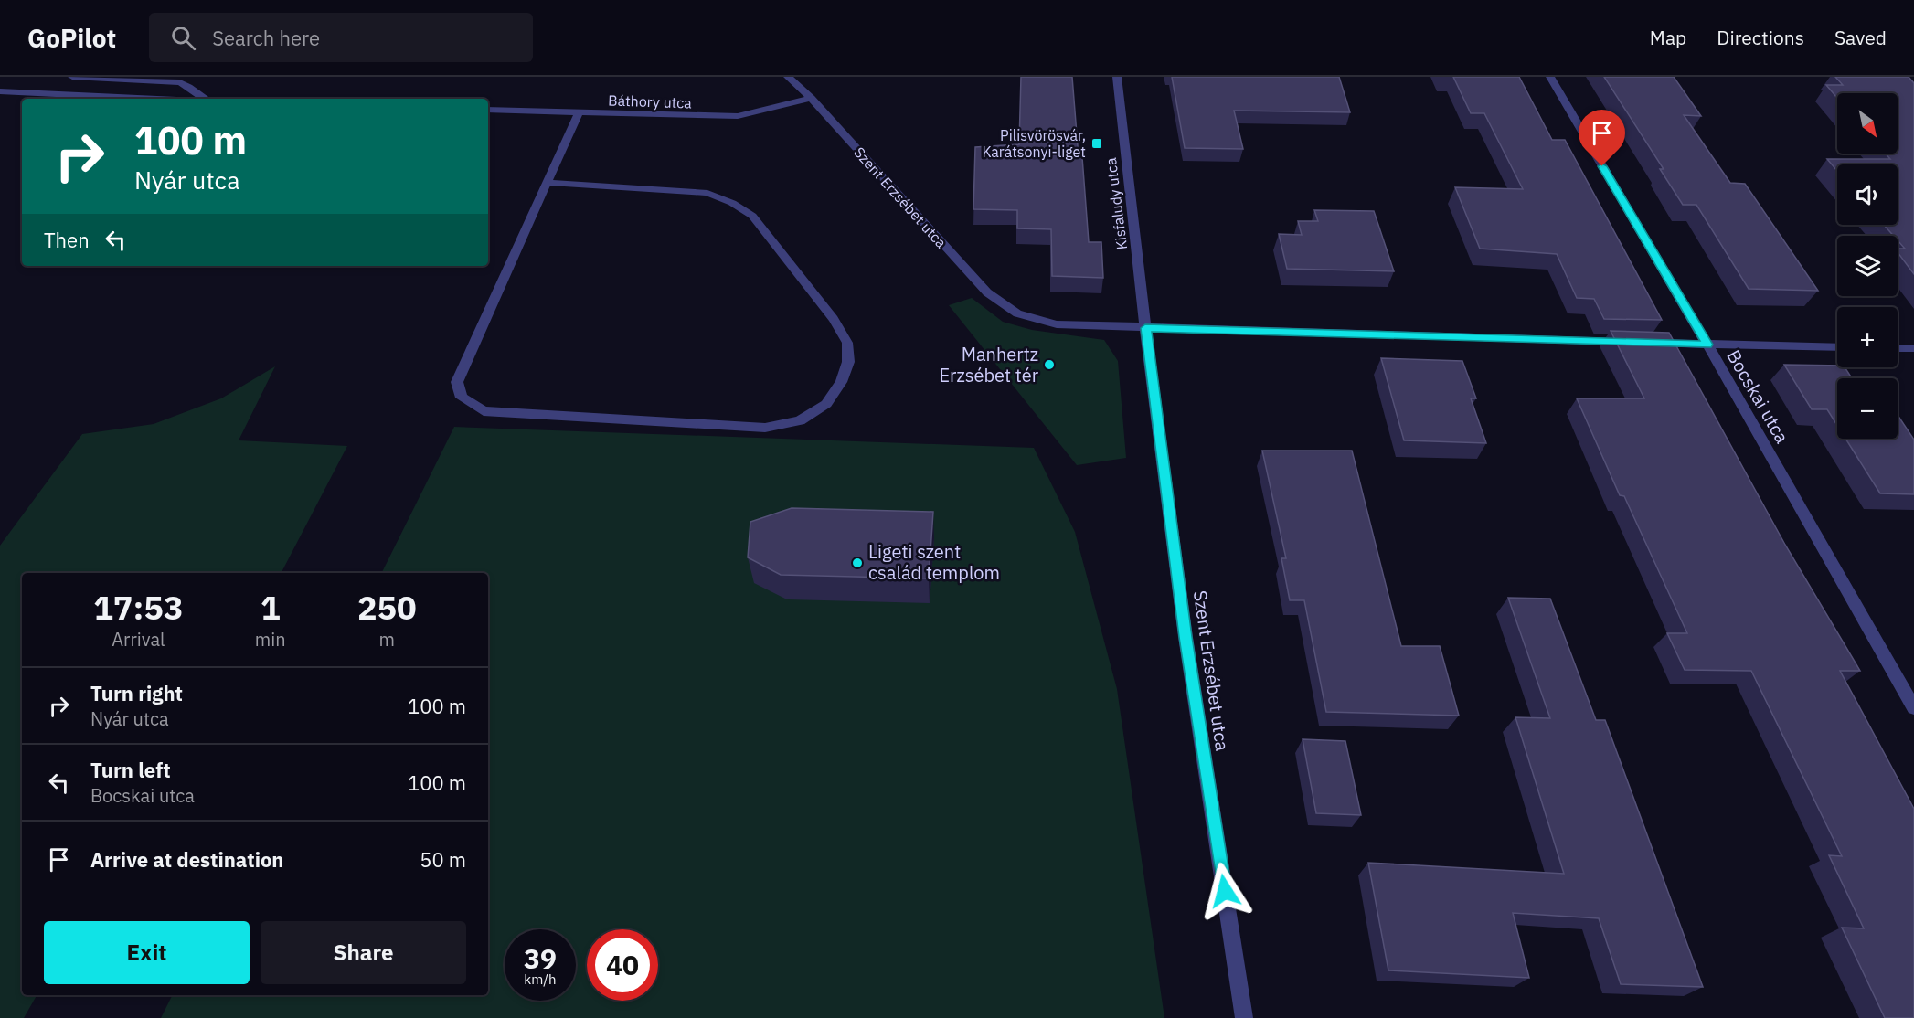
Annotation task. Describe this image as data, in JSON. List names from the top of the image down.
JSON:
{
  "streets": {
    "street": [
      "Báthory utca",
      "Szent Erzsébet utca",
      "Kisfaludy utca",
      "Bocskai utca"
    ]
  },
  "crossings": [
    ["Báthory utca", "Szent Erzsébet utca"],
    ["Szent Erzsébet utca", "Kisfaludy utca"]
  ],
  "places": {
    "transit": ["Pilisvörösvár, Karátsonyi-liget"],
    "other": ["Manhertz Erzsébet tér", "Ligeti szent család templom"]
  },
  "north": "bottom right",
  "page": {
    "header": "GoPilot",
    "search": "Search here",
    "nav": ["Map", "Directions", "Saved"],
    "map_buttons": ["+", "−"],
    "turn": ["100 m", "Nyár utca"],
    "then": "Then",
    "eta": [
      "17:53",
      "Arrival",
      "1",
      "min",
      "250",
      "m"
    ],
    "list": [
      {
        "name": "Turn right",
        "note": "Nyár utca",
        "value": "100 m"
      },
      {
        "name": "Turn left",
        "note": "Bocskai utca",
        "value": "100 m"
      },
      {
        "name": "Arrive at destination",
        "value": "50 m"
      }
    ],
    "buttons": ["Exit", "Share"],
    "speed": "39 km/h",
    "limit": "40"
  }
}
